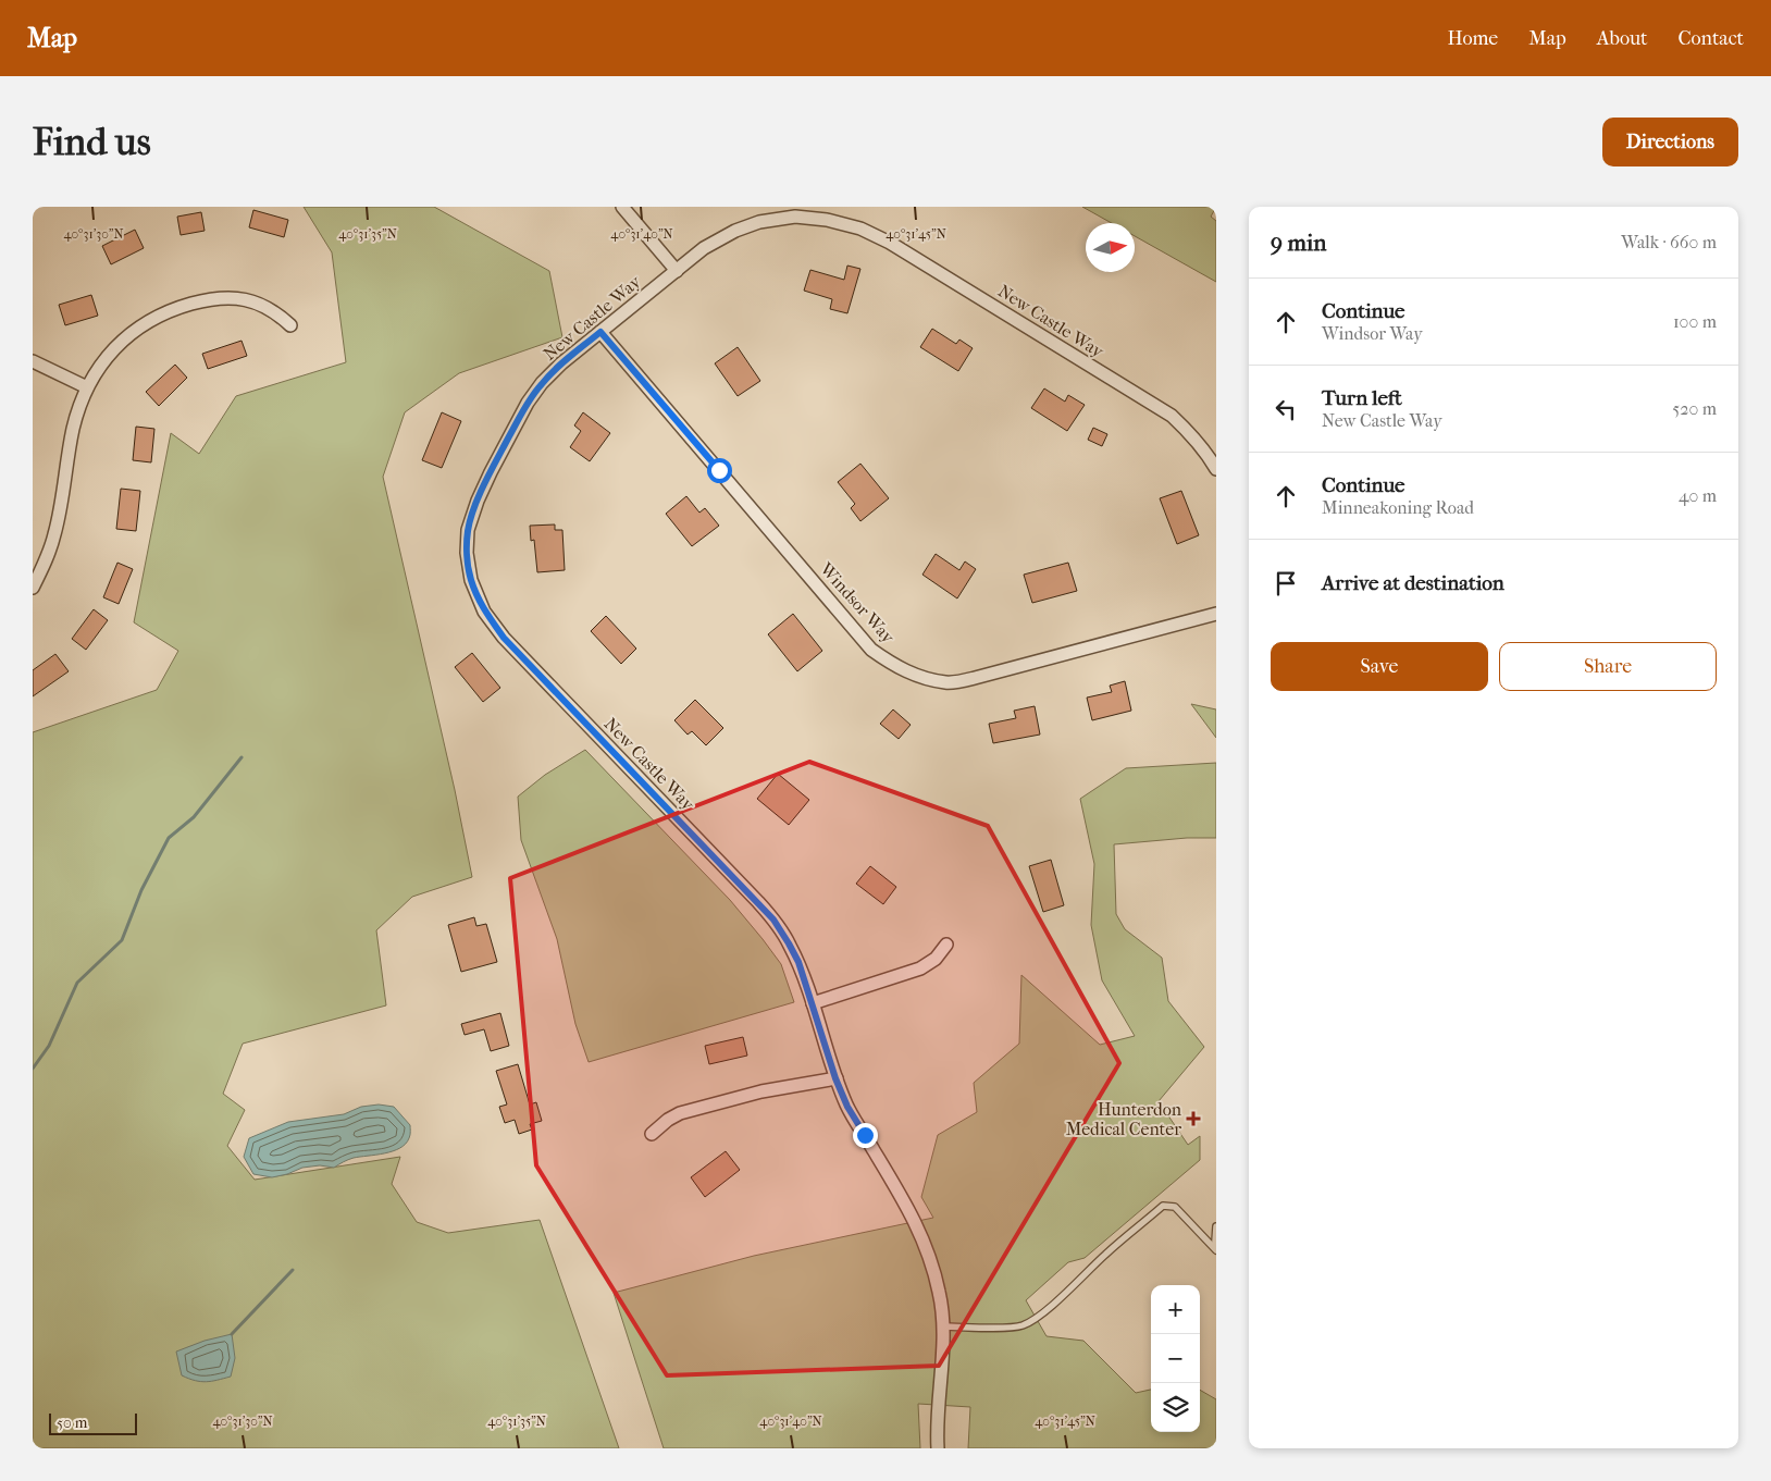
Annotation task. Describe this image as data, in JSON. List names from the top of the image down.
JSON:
{
  "streets": {
    "street": ["New Castle Way", "Windsor Way"]
  },
  "crossings": [
    ["New Castle Way", "Windsor Way"]
  ],
  "places": {
    "health": ["Hunterdon Medical Center"]
  },
  "scale_bar": "50 m",
  "north": "right",
  "page": {
    "header": "Map",
    "nav": [
      "Home",
      "Map",
      "About",
      "Contact"
    ],
    "buttons": [
      "Directions",
      ["Save", "Share"]
    ],
    "title": "Find us",
    "heading": ["9 min", "Walk · 660 m"],
    "list": [
      ["Continue", "Windsor Way", "100 m"],
      ["Turn left", "New Castle Way", "520 m"],
      ["Continue", "Minneakoning Road", "40 m"],
      "Arrive at destination"
    ],
    "map_buttons": ["+", "−"],
    "scale": "50 m"
  },
  "coordinates": [
    "40°31'30\"N",
    "40°31'35\"N",
    "40°31'40\"N",
    "40°31'45\"N"
  ]
}
